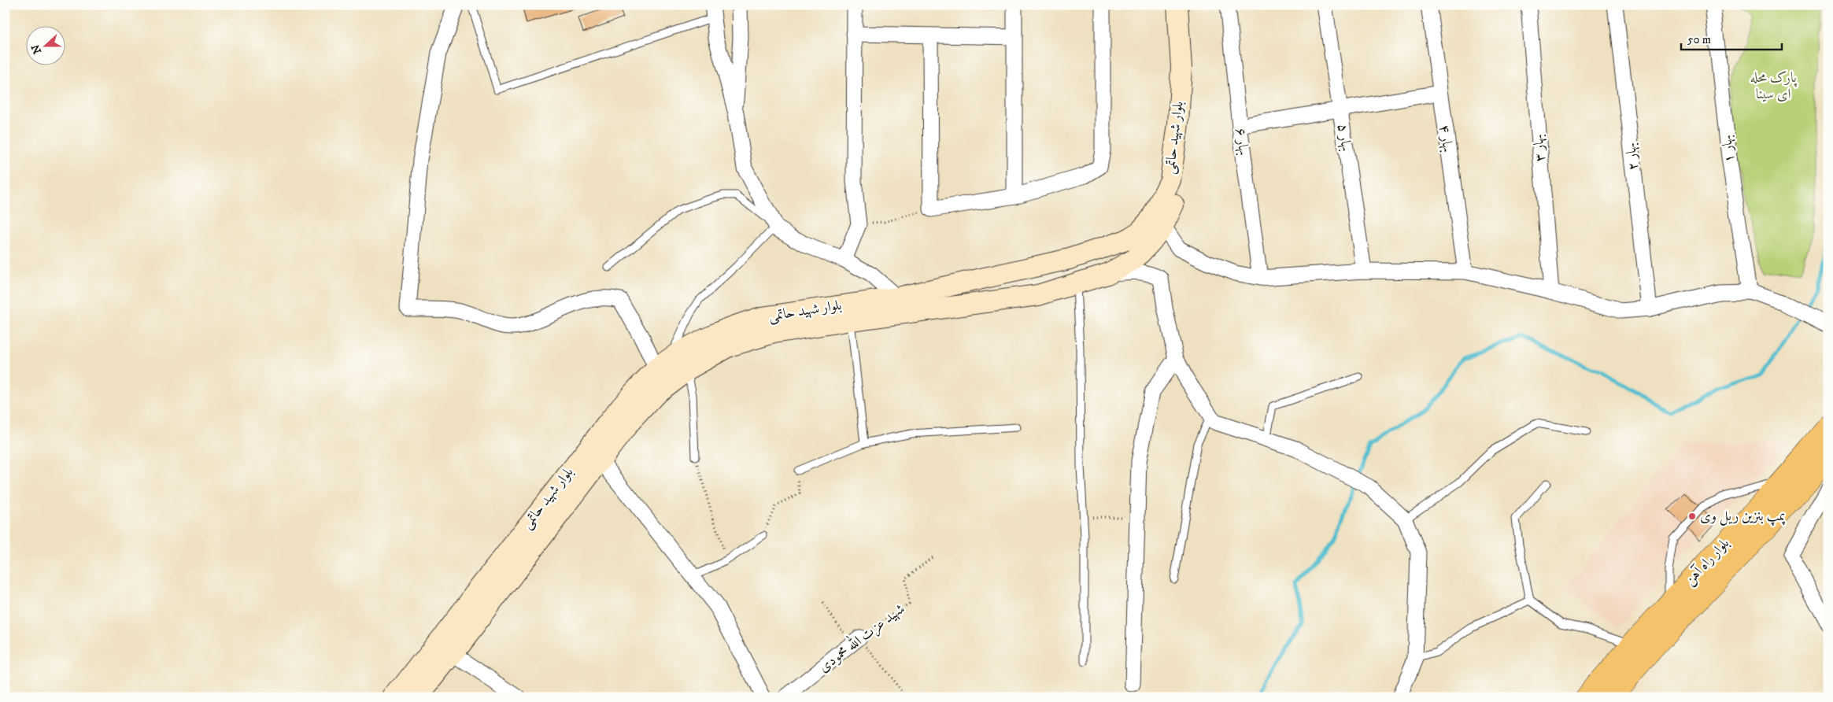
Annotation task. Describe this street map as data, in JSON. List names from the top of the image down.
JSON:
{
  "streets": {
    "main road": ["بلوار شهید حاتمی", "بلوار راه آهن"],
    "street": [
      "بهار ۵",
      "بهار ۴",
      "بهار ۶",
      "بهار ۳",
      "بهار ۱",
      "بهار ۲",
      "شهید عزت الله محمودی"
    ]
  },
  "parks": ["پارک محله ای سینا"],
  "places": ["پمپ بنزین ریل وی"],
  "scale_bar": "50 m",
  "north": "left"
}
